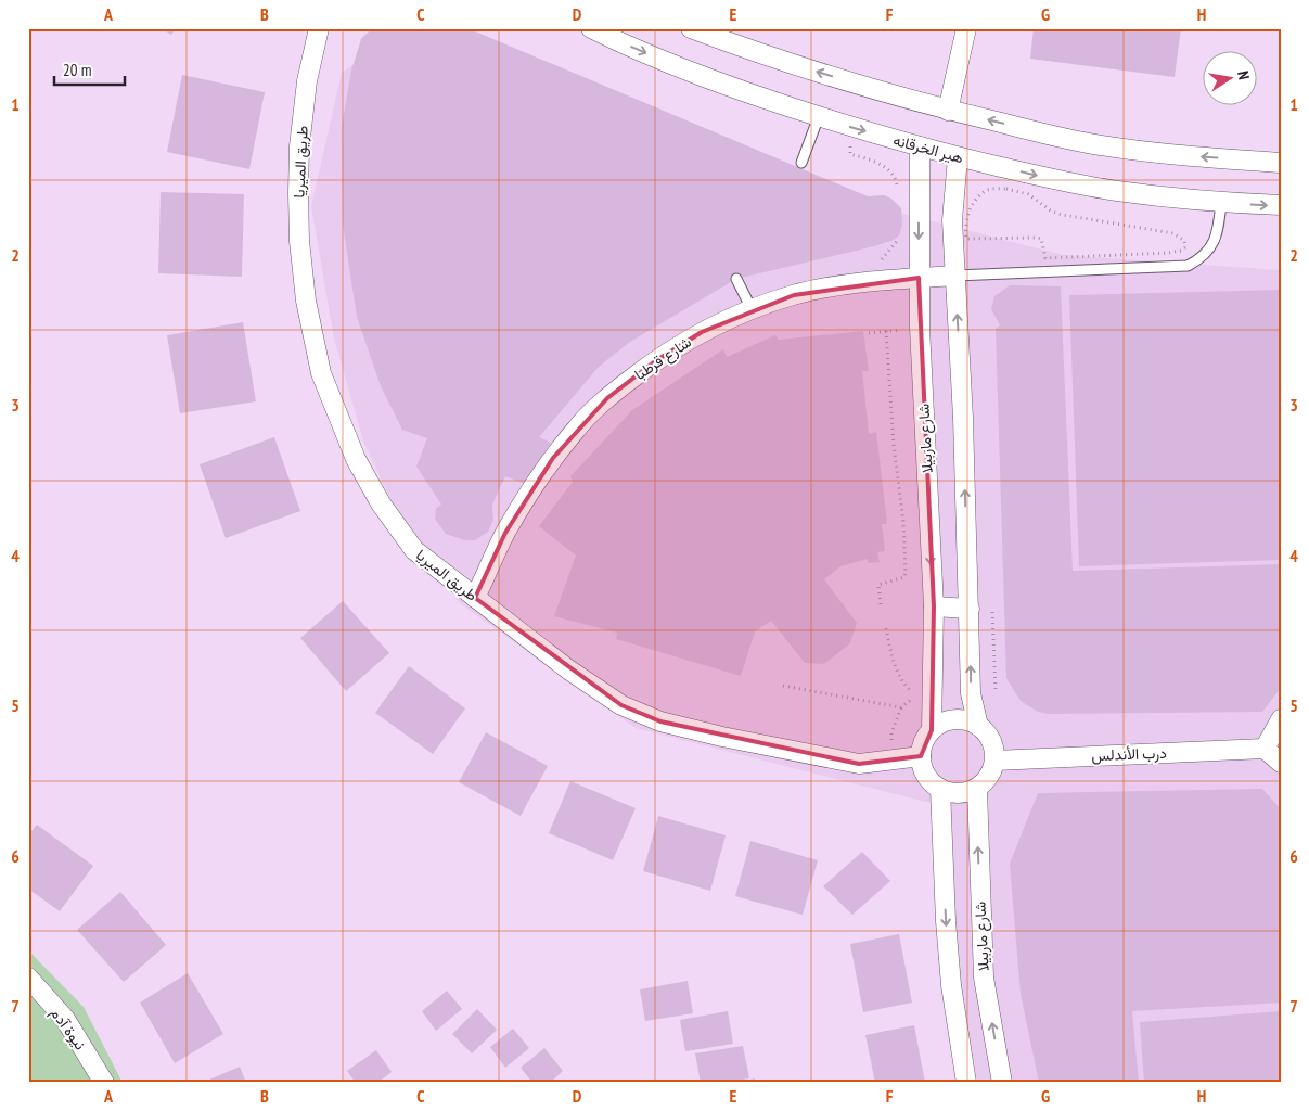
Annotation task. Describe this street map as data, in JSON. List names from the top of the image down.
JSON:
{
  "streets": {
    "street": [
      "هير الخرقانه",
      "طريق الميريا",
      "شارع قرطبا",
      "شارع ماربيلا",
      "درب الأندلس",
      "نيوة آدم"
    ]
  },
  "crossings": [
    ["هير الخرقانه", "شارع ماربيلا"],
    ["طريق الميريا", "شارع قرطبا"],
    ["طريق الميريا", "شارع ماربيلا"],
    ["طريق الميريا", "درب الأندلس"],
    ["شارع قرطبا", "شارع ماربيلا"],
    ["شارع ماربيلا", "درب الأندلس"]
  ],
  "scale_bar": "20 m",
  "north": "right",
  "grid": {
    "columns": [
      "A",
      "B",
      "C",
      "D",
      "E",
      "F",
      "G",
      "H"
    ],
    "rows": [
      "1",
      "2",
      "3",
      "4",
      "5",
      "6",
      "7"
    ]
  }
}
